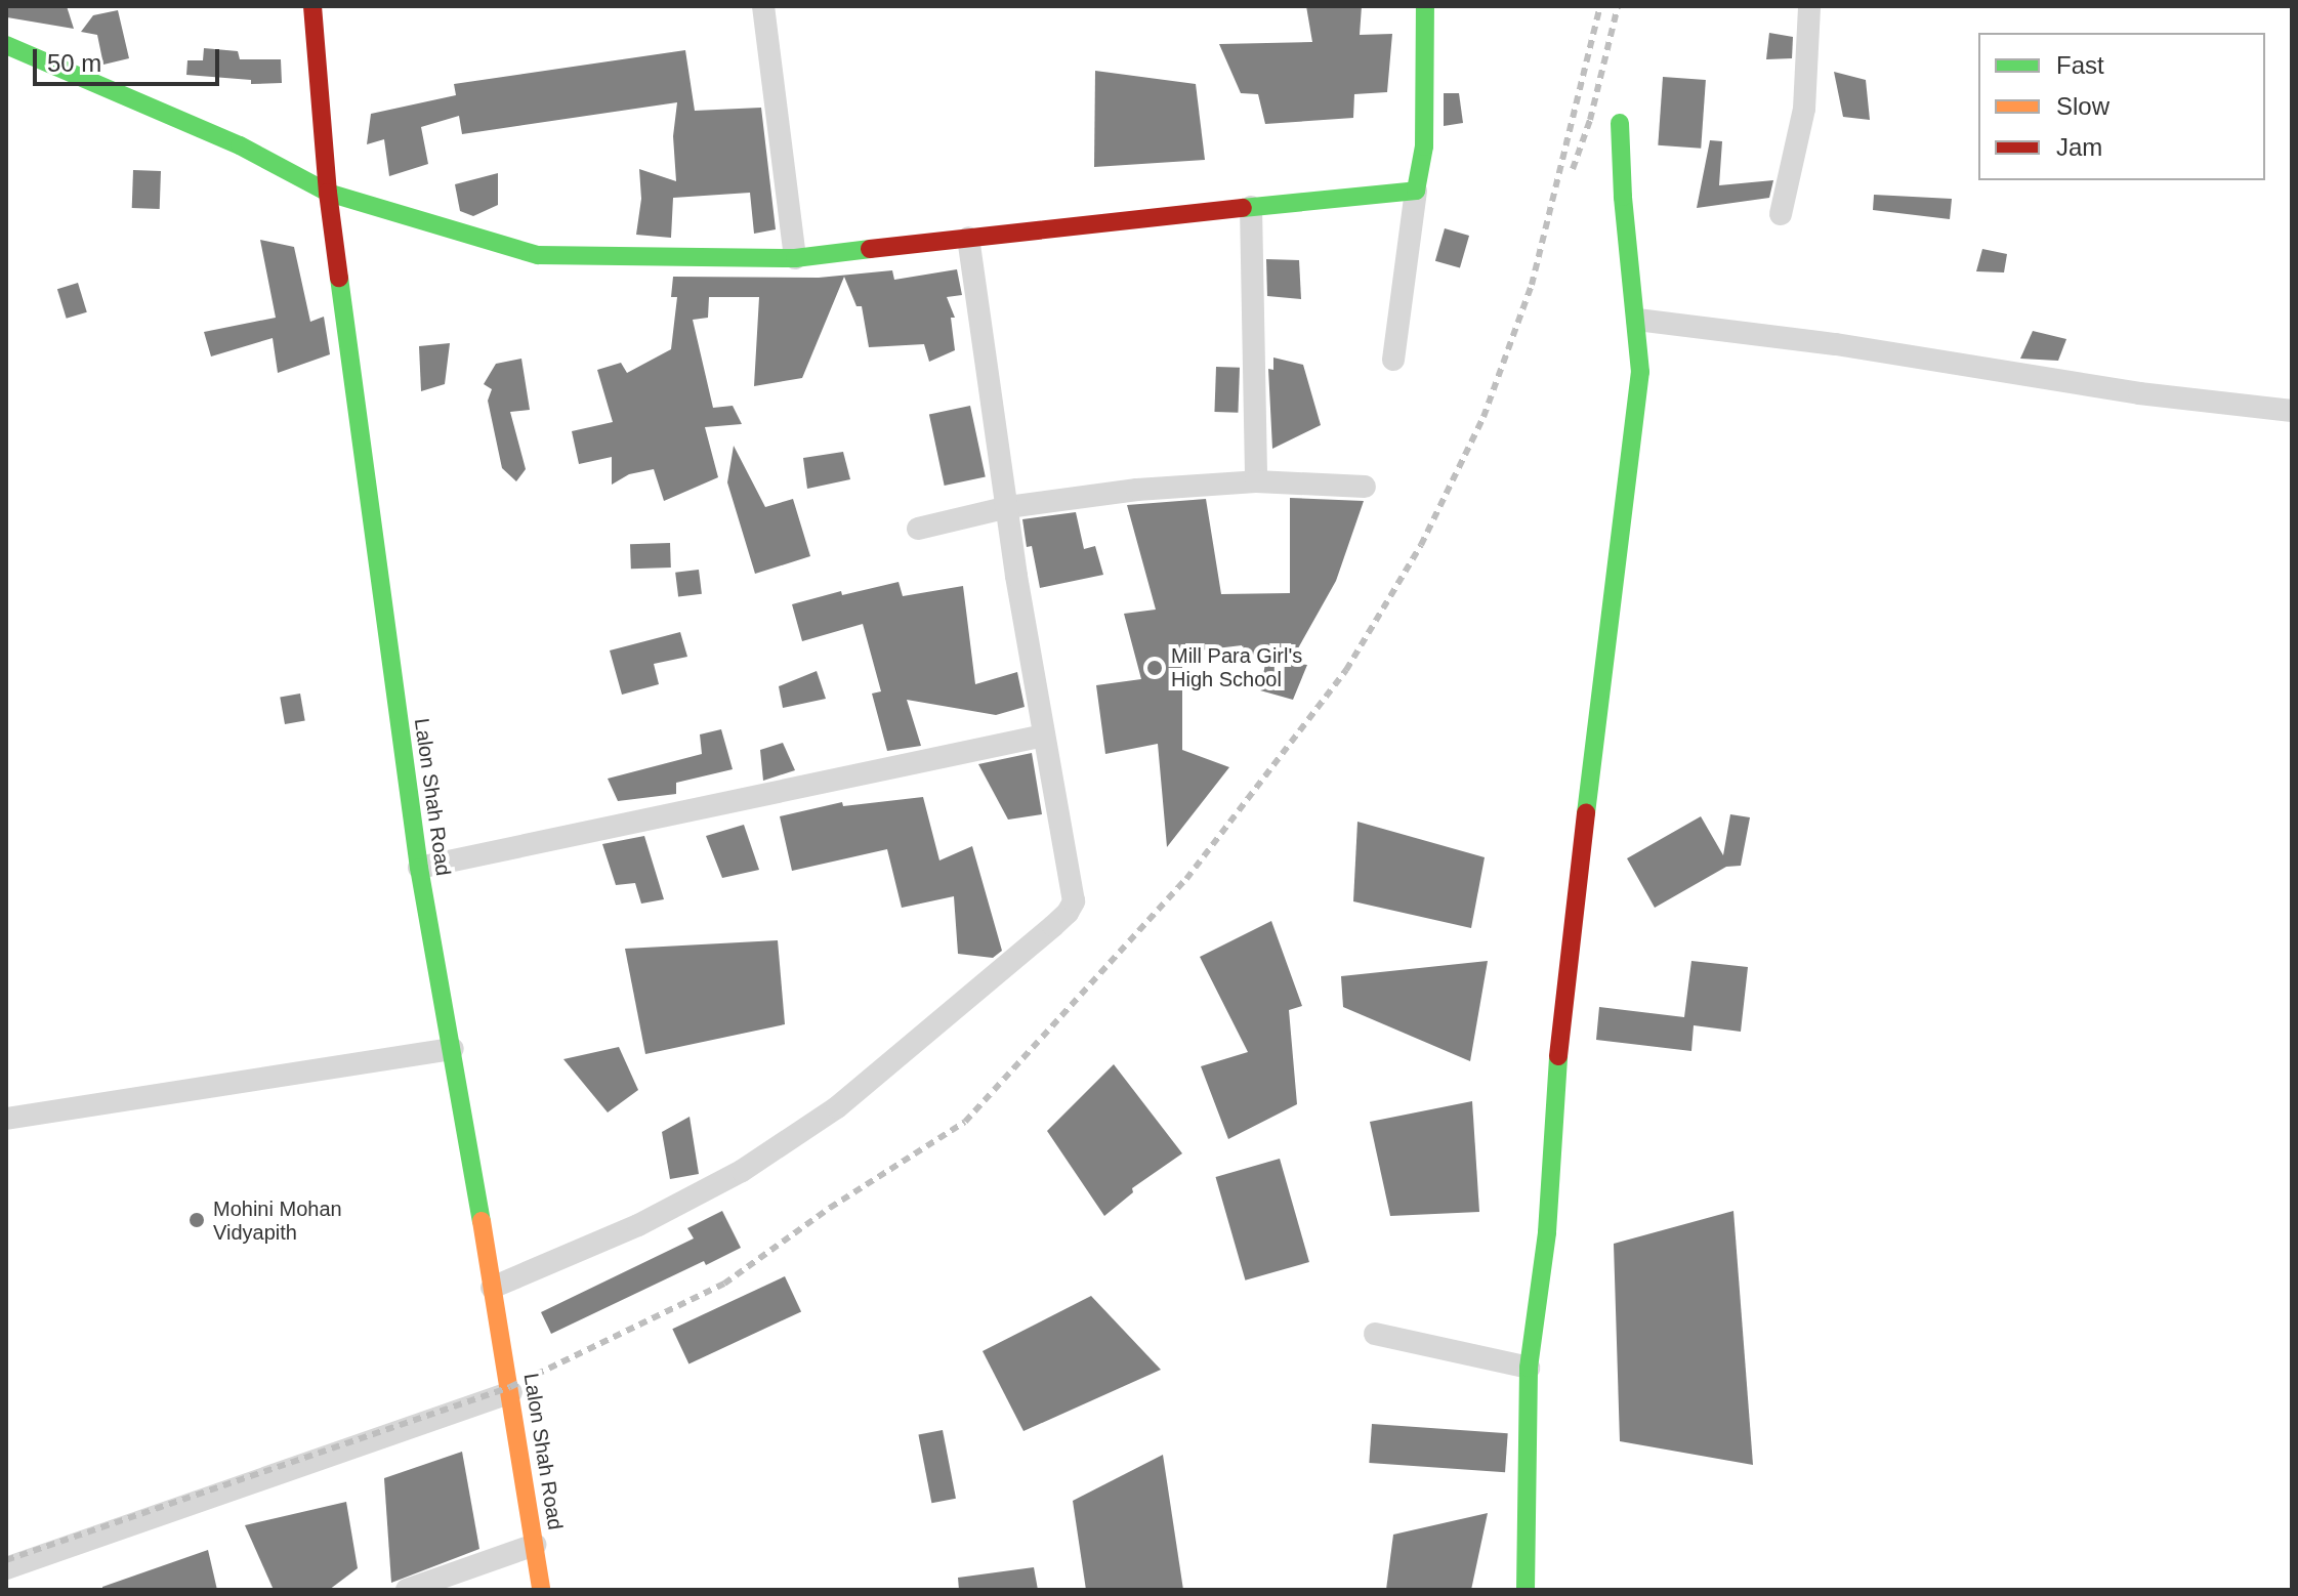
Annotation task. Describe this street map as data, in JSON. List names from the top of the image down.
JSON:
{
  "streets": {
    "street": ["Lalon Shah Road"]
  },
  "places": ["Mill Para Girl's High School", "Mohini Mohan Vidyapith"],
  "legend": ["Fast", "Slow", "Jam"],
  "scale_bar": "50 m"
}
